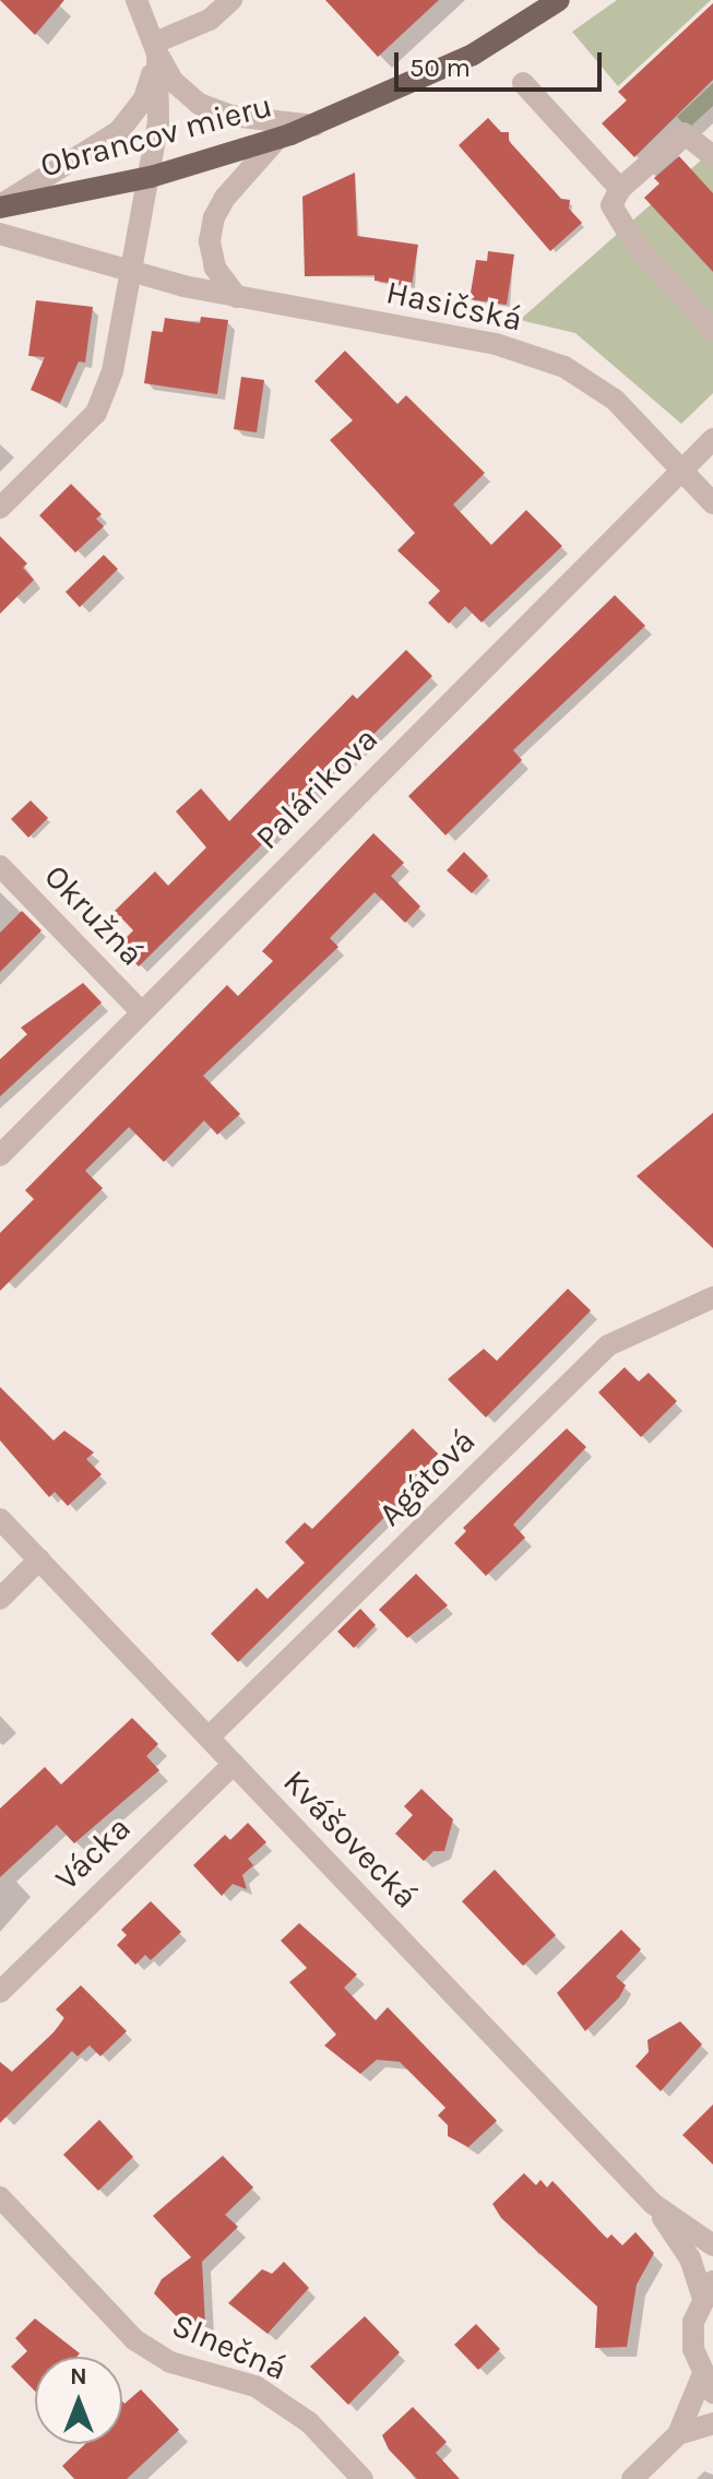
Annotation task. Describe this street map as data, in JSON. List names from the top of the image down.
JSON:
{
  "streets": {
    "main road": ["Obrancov mieru"],
    "street": [
      "Hasičská",
      "Palárikova",
      "Okružná",
      "Agátová",
      "Kvášovecká",
      "Vácka",
      "Slnečná"
    ]
  },
  "crossings": [
    ["Hasičská", "Palárikova"],
    ["Palárikova", "Okružná"],
    ["Agátová", "Kvášovecká"],
    ["Kvášovecká", "Vácka"]
  ],
  "scale_bar": "50 m",
  "north": "top"
}
